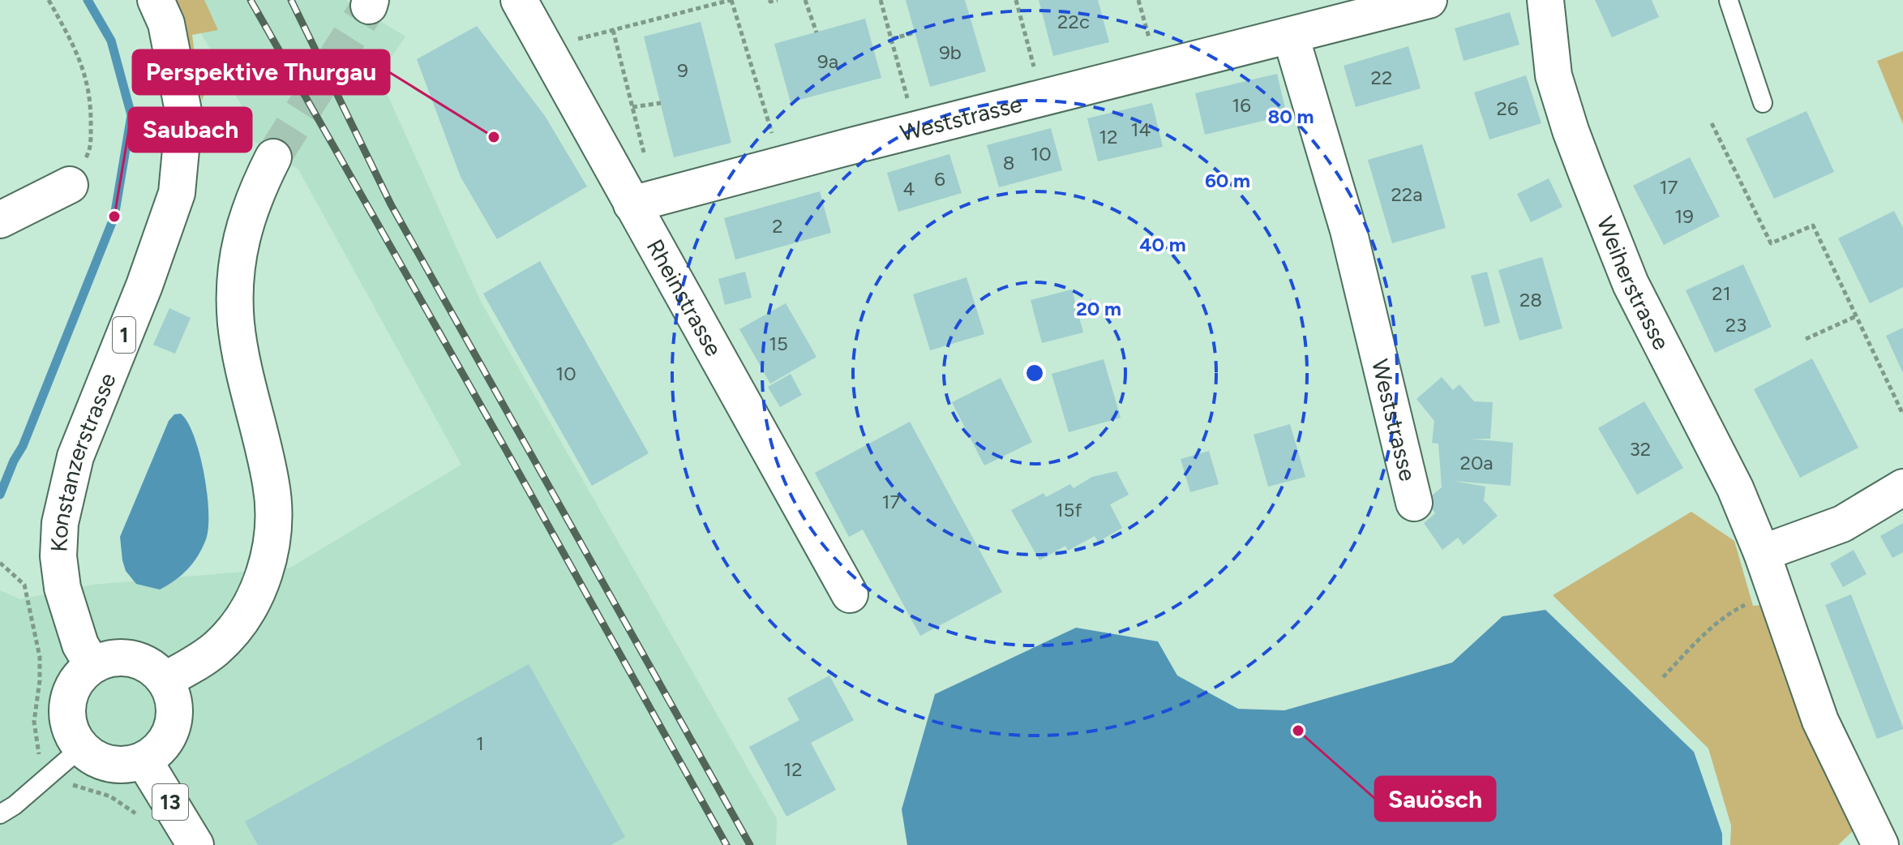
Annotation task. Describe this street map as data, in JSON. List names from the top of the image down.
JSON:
{
  "streets": {
    "street": [
      "Weststrasse",
      "Weiherstrasse",
      "Rheinstrasse",
      "1",
      "Konstanzerstrasse",
      "13"
    ]
  },
  "crossings": [
    ["Weststrasse", "Rheinstrasse"],
    ["Konstanzerstrasse", "13"]
  ],
  "places": ["Perspektive Thurgau", "Saubach", "Sauösch"],
  "house_numbers": [
    "22c",
    "9b",
    "9a",
    "9",
    "22",
    "16",
    "26",
    "14",
    "12",
    "10",
    "8",
    "6",
    "17",
    "4",
    "22a",
    "19",
    "2",
    "21",
    "28",
    "23",
    "15",
    "10",
    "32",
    "20a",
    "17",
    "15f",
    "1",
    "12"
  ],
  "rings": [
    "80 m",
    "60 m",
    "40 m",
    "20 m"
  ]
}
